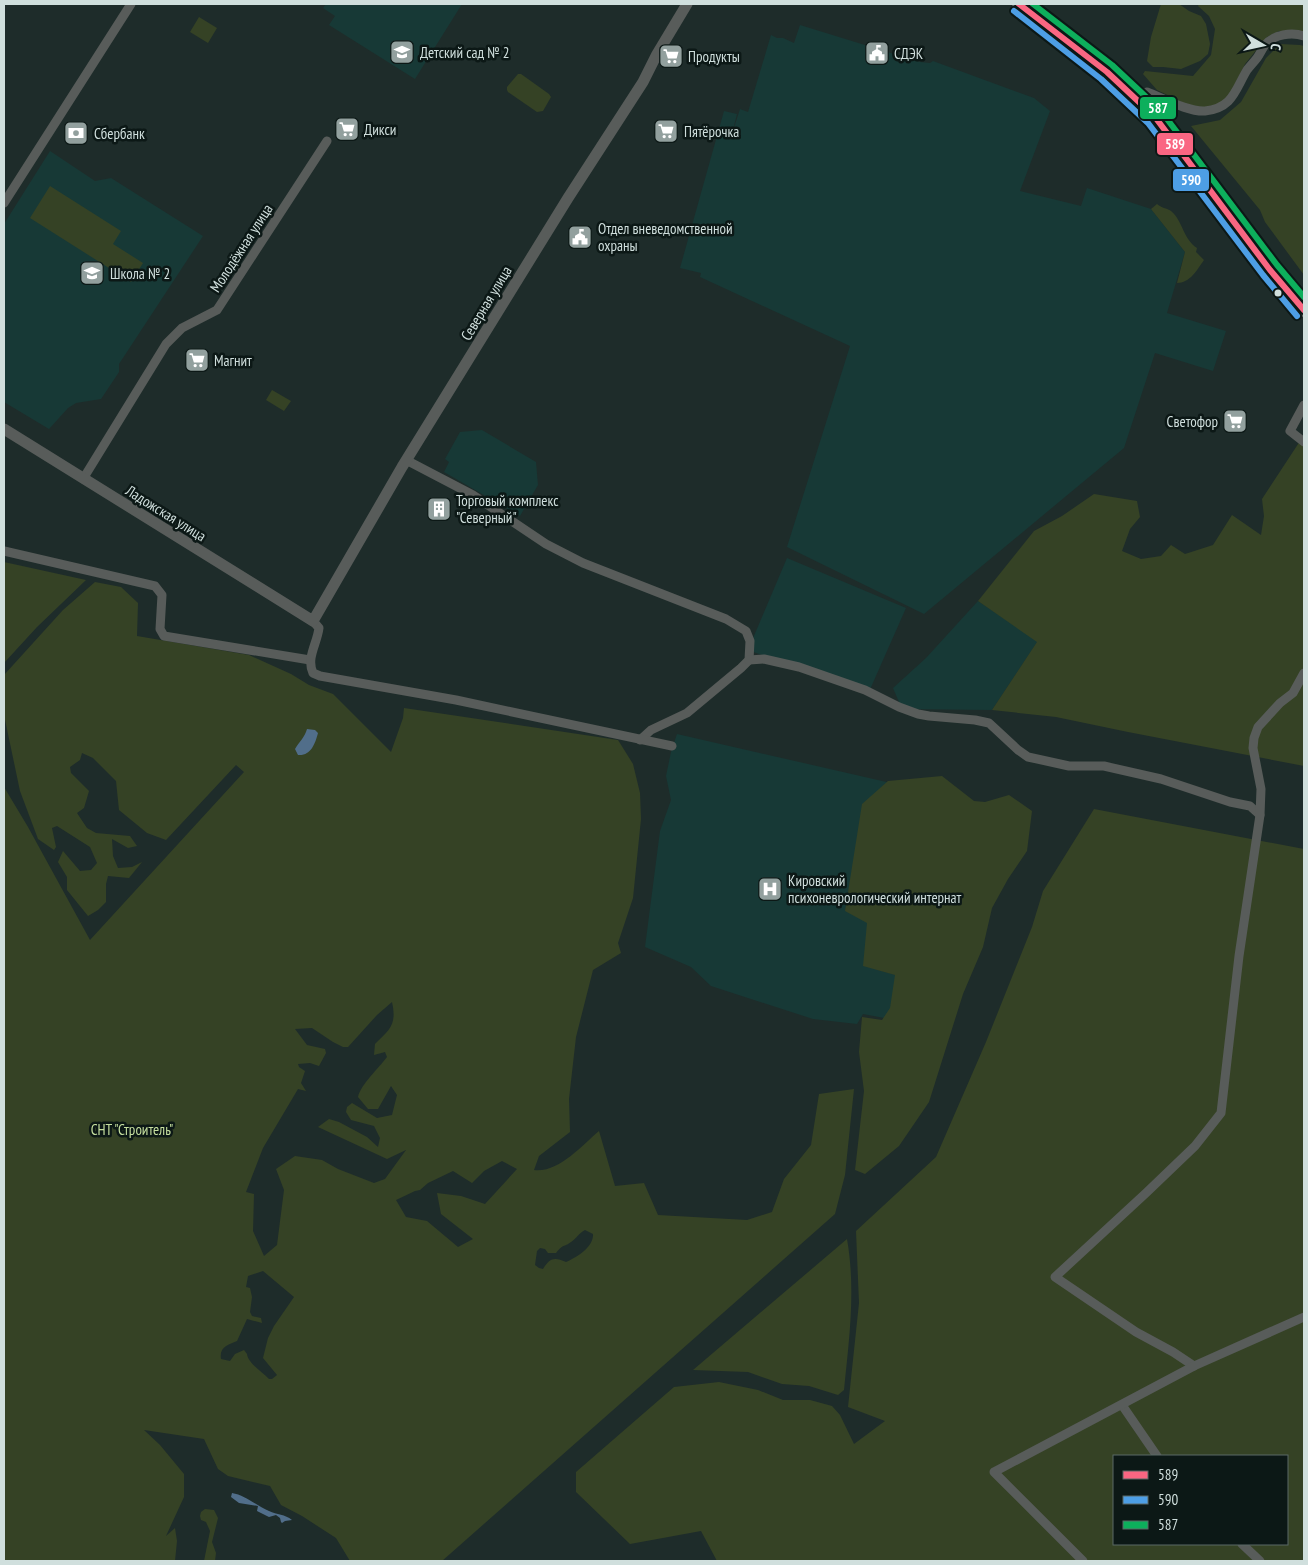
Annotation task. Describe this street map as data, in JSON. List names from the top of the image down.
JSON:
{
  "streets": {
    "street": ["Молодёжная улица", "Северная улица", "Ладожская улица"]
  },
  "crossings": [
    ["Молодёжная улица", "Ладожская улица"],
    ["Северная улица", "Ладожская улица"]
  ],
  "parks": ["СНТ \"Строитель\""],
  "places": {
    "school or university": ["Детский сад № 2", "Школа № 2"],
    "public building": ["СДЭК", "Отдел вневедомственной охраны"],
    "supermarket": [
      "Продукты",
      "Дикси",
      "Пятёрочка",
      "Магнит",
      "Светофор"
    ],
    "bank": ["Сбербанк"],
    "building": ["Торговый комплекс \"Северный\""],
    "hospital": ["Кировский психоневрологический интернат"]
  },
  "lines": ["transit line 589", "transit line 587", "transit line 590"],
  "legend": ["589", "590", "587"],
  "north": "right"
}
